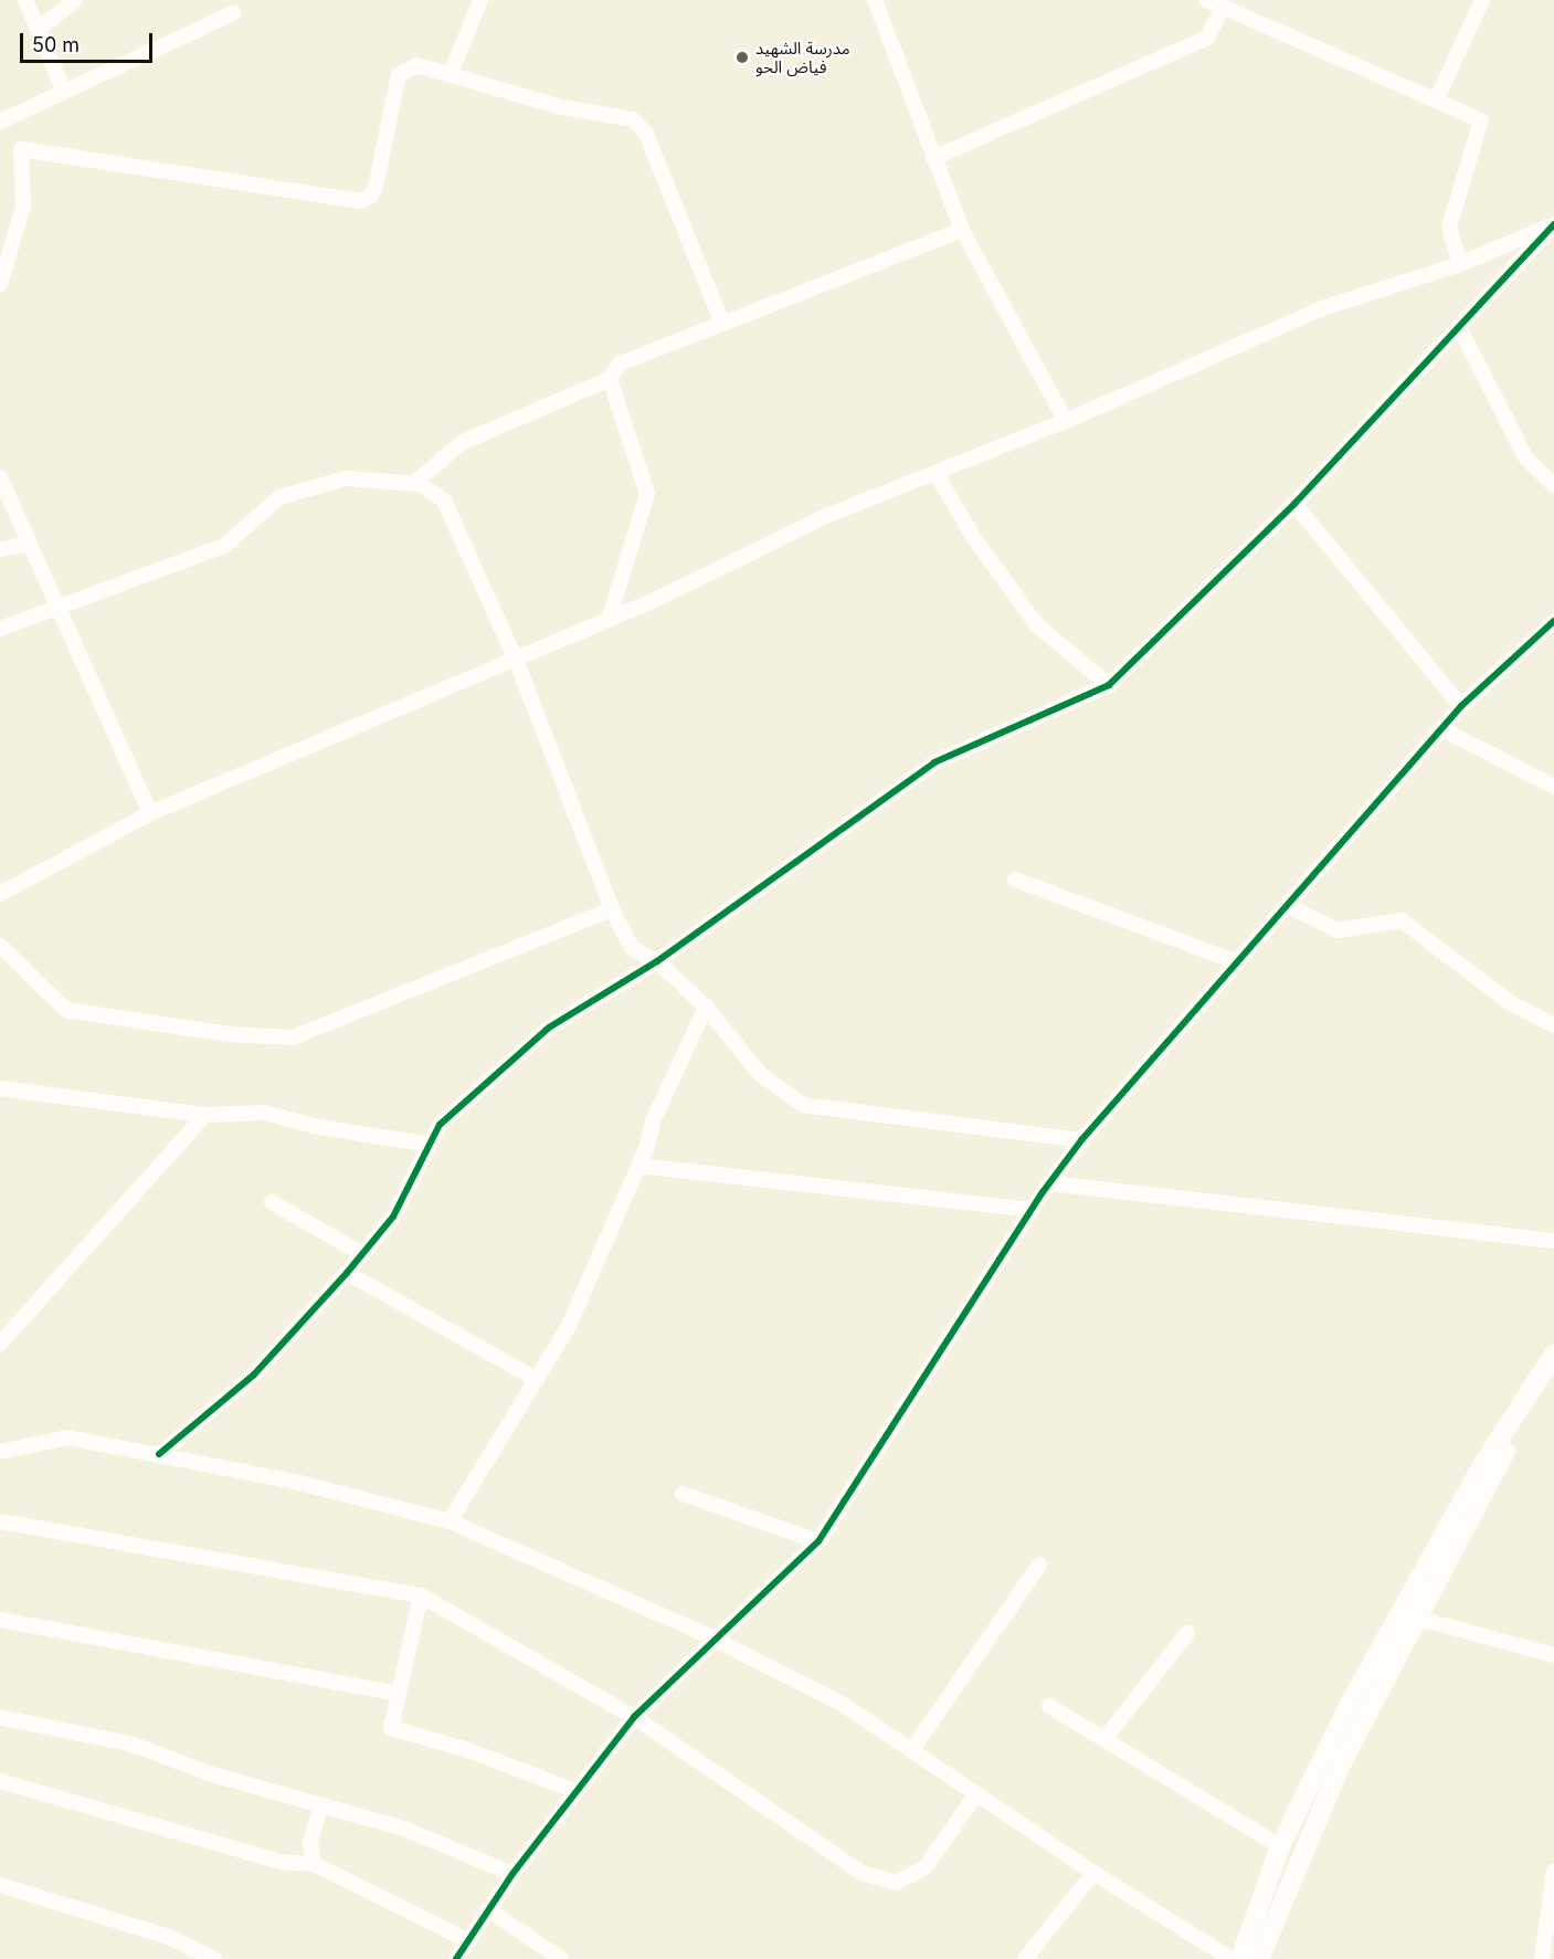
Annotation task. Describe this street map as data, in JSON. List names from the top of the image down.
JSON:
{
  "places": ["مدرسة الشهيد فياض الحو"],
  "scale_bar": "50 m"
}
